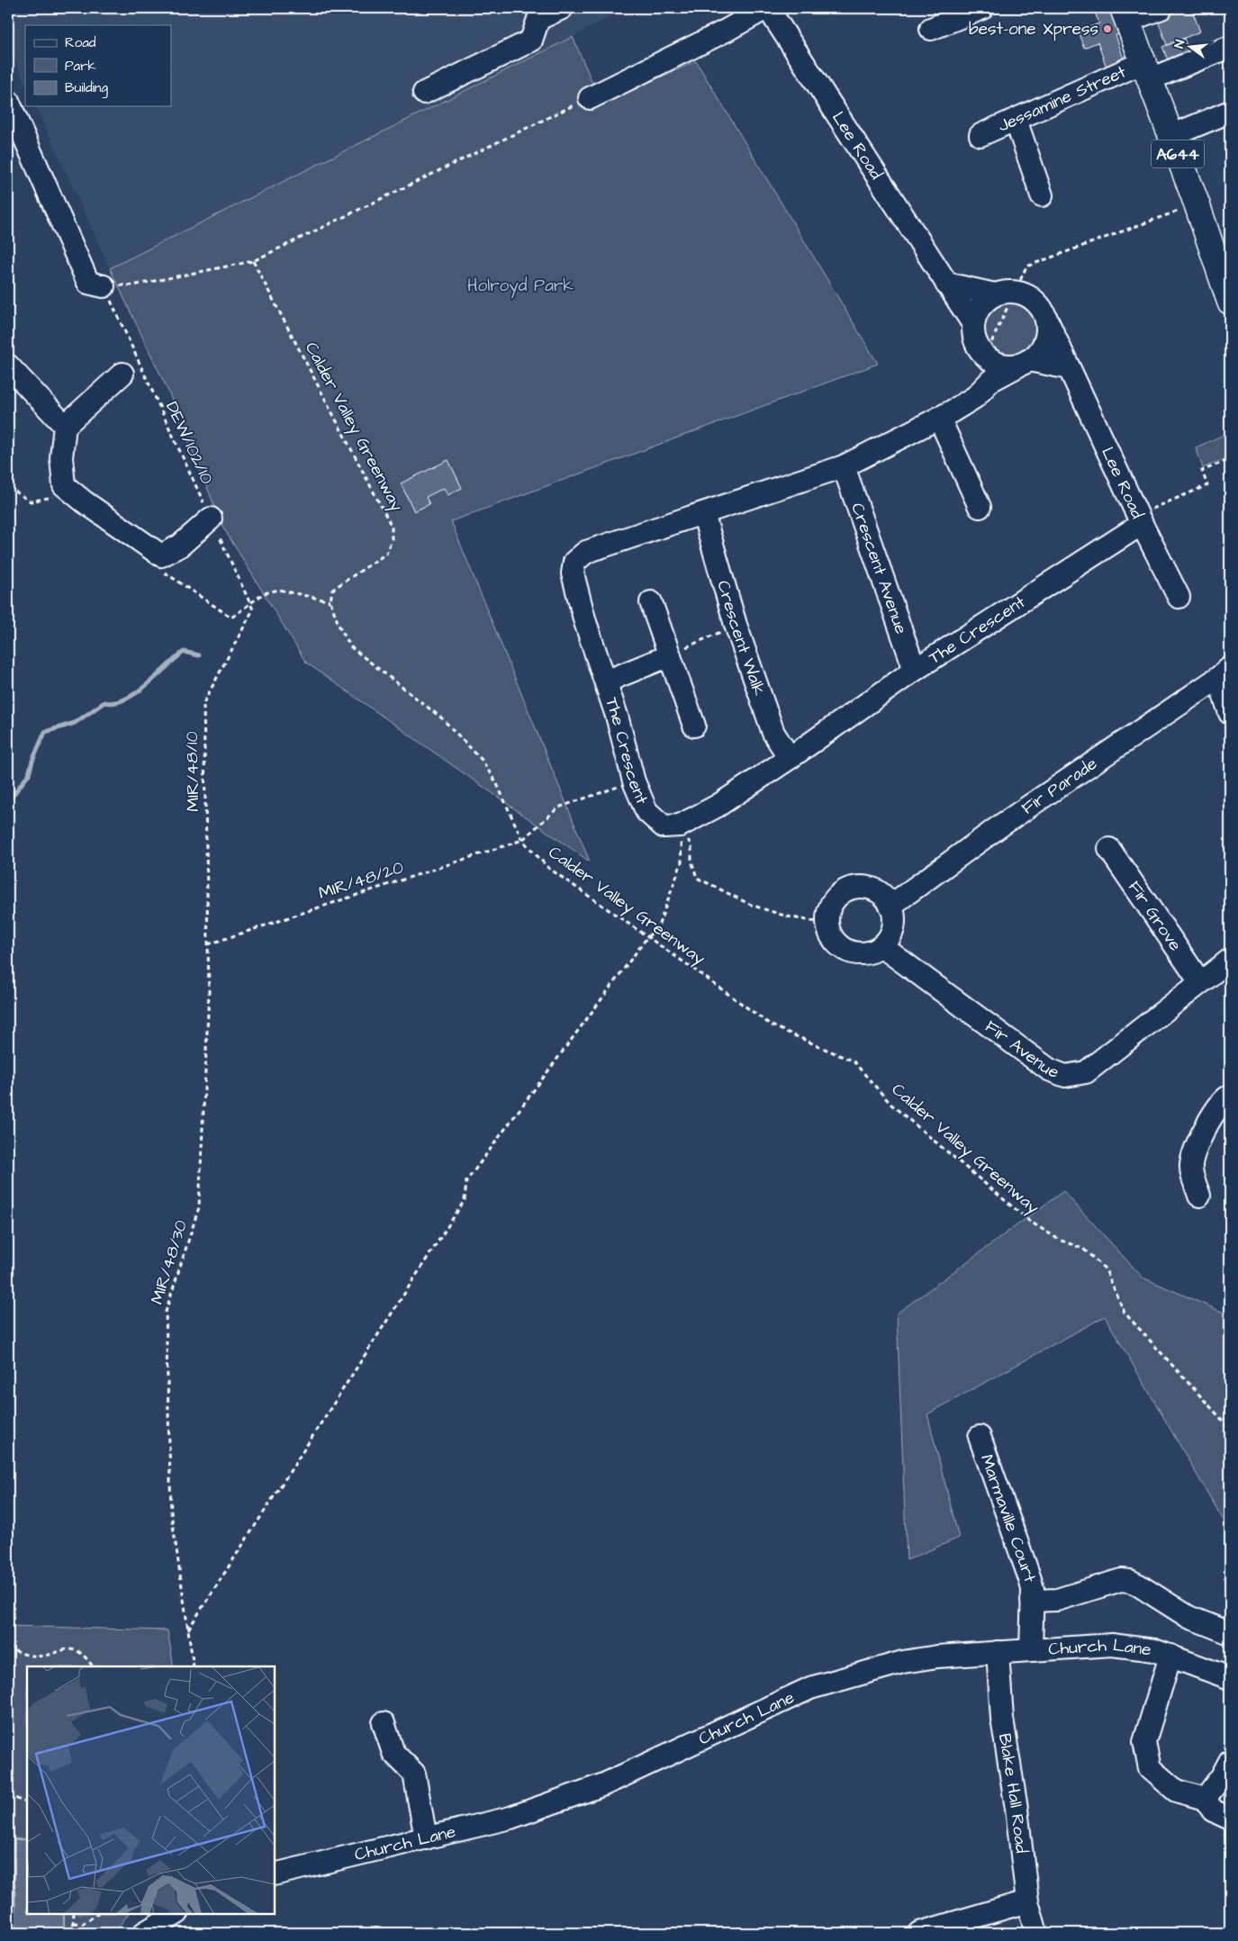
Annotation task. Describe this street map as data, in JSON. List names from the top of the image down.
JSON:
{
  "streets": {
    "highway": ["A644"],
    "street": [
      "Jessamine Street",
      "Lee Road",
      "Crescent Avenue",
      "The Crescent",
      "Crescent Walk",
      "Fir Parade",
      "Fir Grove",
      "Fir Avenue",
      "Marmaville Court",
      "Church Lane",
      "Blake Hall Road"
    ],
    "path": [
      "Calder Valley Greenway",
      "DEW/102/10",
      "MIR/48/10",
      "MIR/48/20",
      "MIR/48/30"
    ]
  },
  "crossings": [
    ["Jessamine Street", "A644"],
    ["Lee Road", "The Crescent"],
    ["Calder Valley Greenway", "MIR/48/20"],
    ["DEW/102/10", "MIR/48/10"],
    ["Crescent Avenue", "The Crescent"],
    ["The Crescent", "Crescent Walk"],
    ["MIR/48/10", "MIR/48/20"],
    ["MIR/48/10", "MIR/48/30"],
    ["Fir Parade", "Fir Avenue"],
    ["MIR/48/20", "MIR/48/30"],
    ["Fir Grove", "Fir Avenue"],
    ["Marmaville Court", "Church Lane"],
    ["Church Lane", "Blake Hall Road"]
  ],
  "parks": ["Holroyd Park"],
  "places": ["best-one Xpress"],
  "legend": ["Road", "Park", "Building"],
  "north": "left"
}
